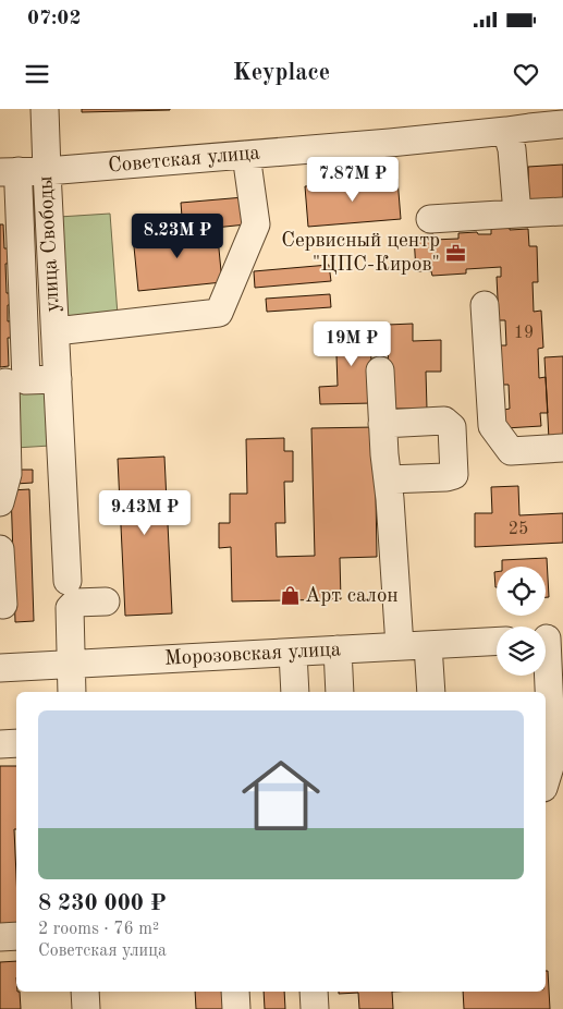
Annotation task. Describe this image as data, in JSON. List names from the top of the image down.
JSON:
{
  "streets": {
    "street": ["Советская улица", "улица Свободы", "Морозовская улица"]
  },
  "crossings": [
    ["Советская улица", "улица Свободы"]
  ],
  "places": {
    "office": ["Сервисный центр \"ЦПС-Киров\""],
    "shop": ["Арт салон"]
  },
  "house_numbers": ["19", "25"],
  "page": {
    "status": "07:02",
    "header": "Keyplace",
    "price": [
      "7.87M ₽",
      "8.23M ₽",
      "19M ₽",
      "9.43M ₽"
    ],
    "list": [
      {
        "name": "8 230 000 ₽",
        "note": "2 rooms · 76 m² · Советская улица"
      }
    ]
  }
}
